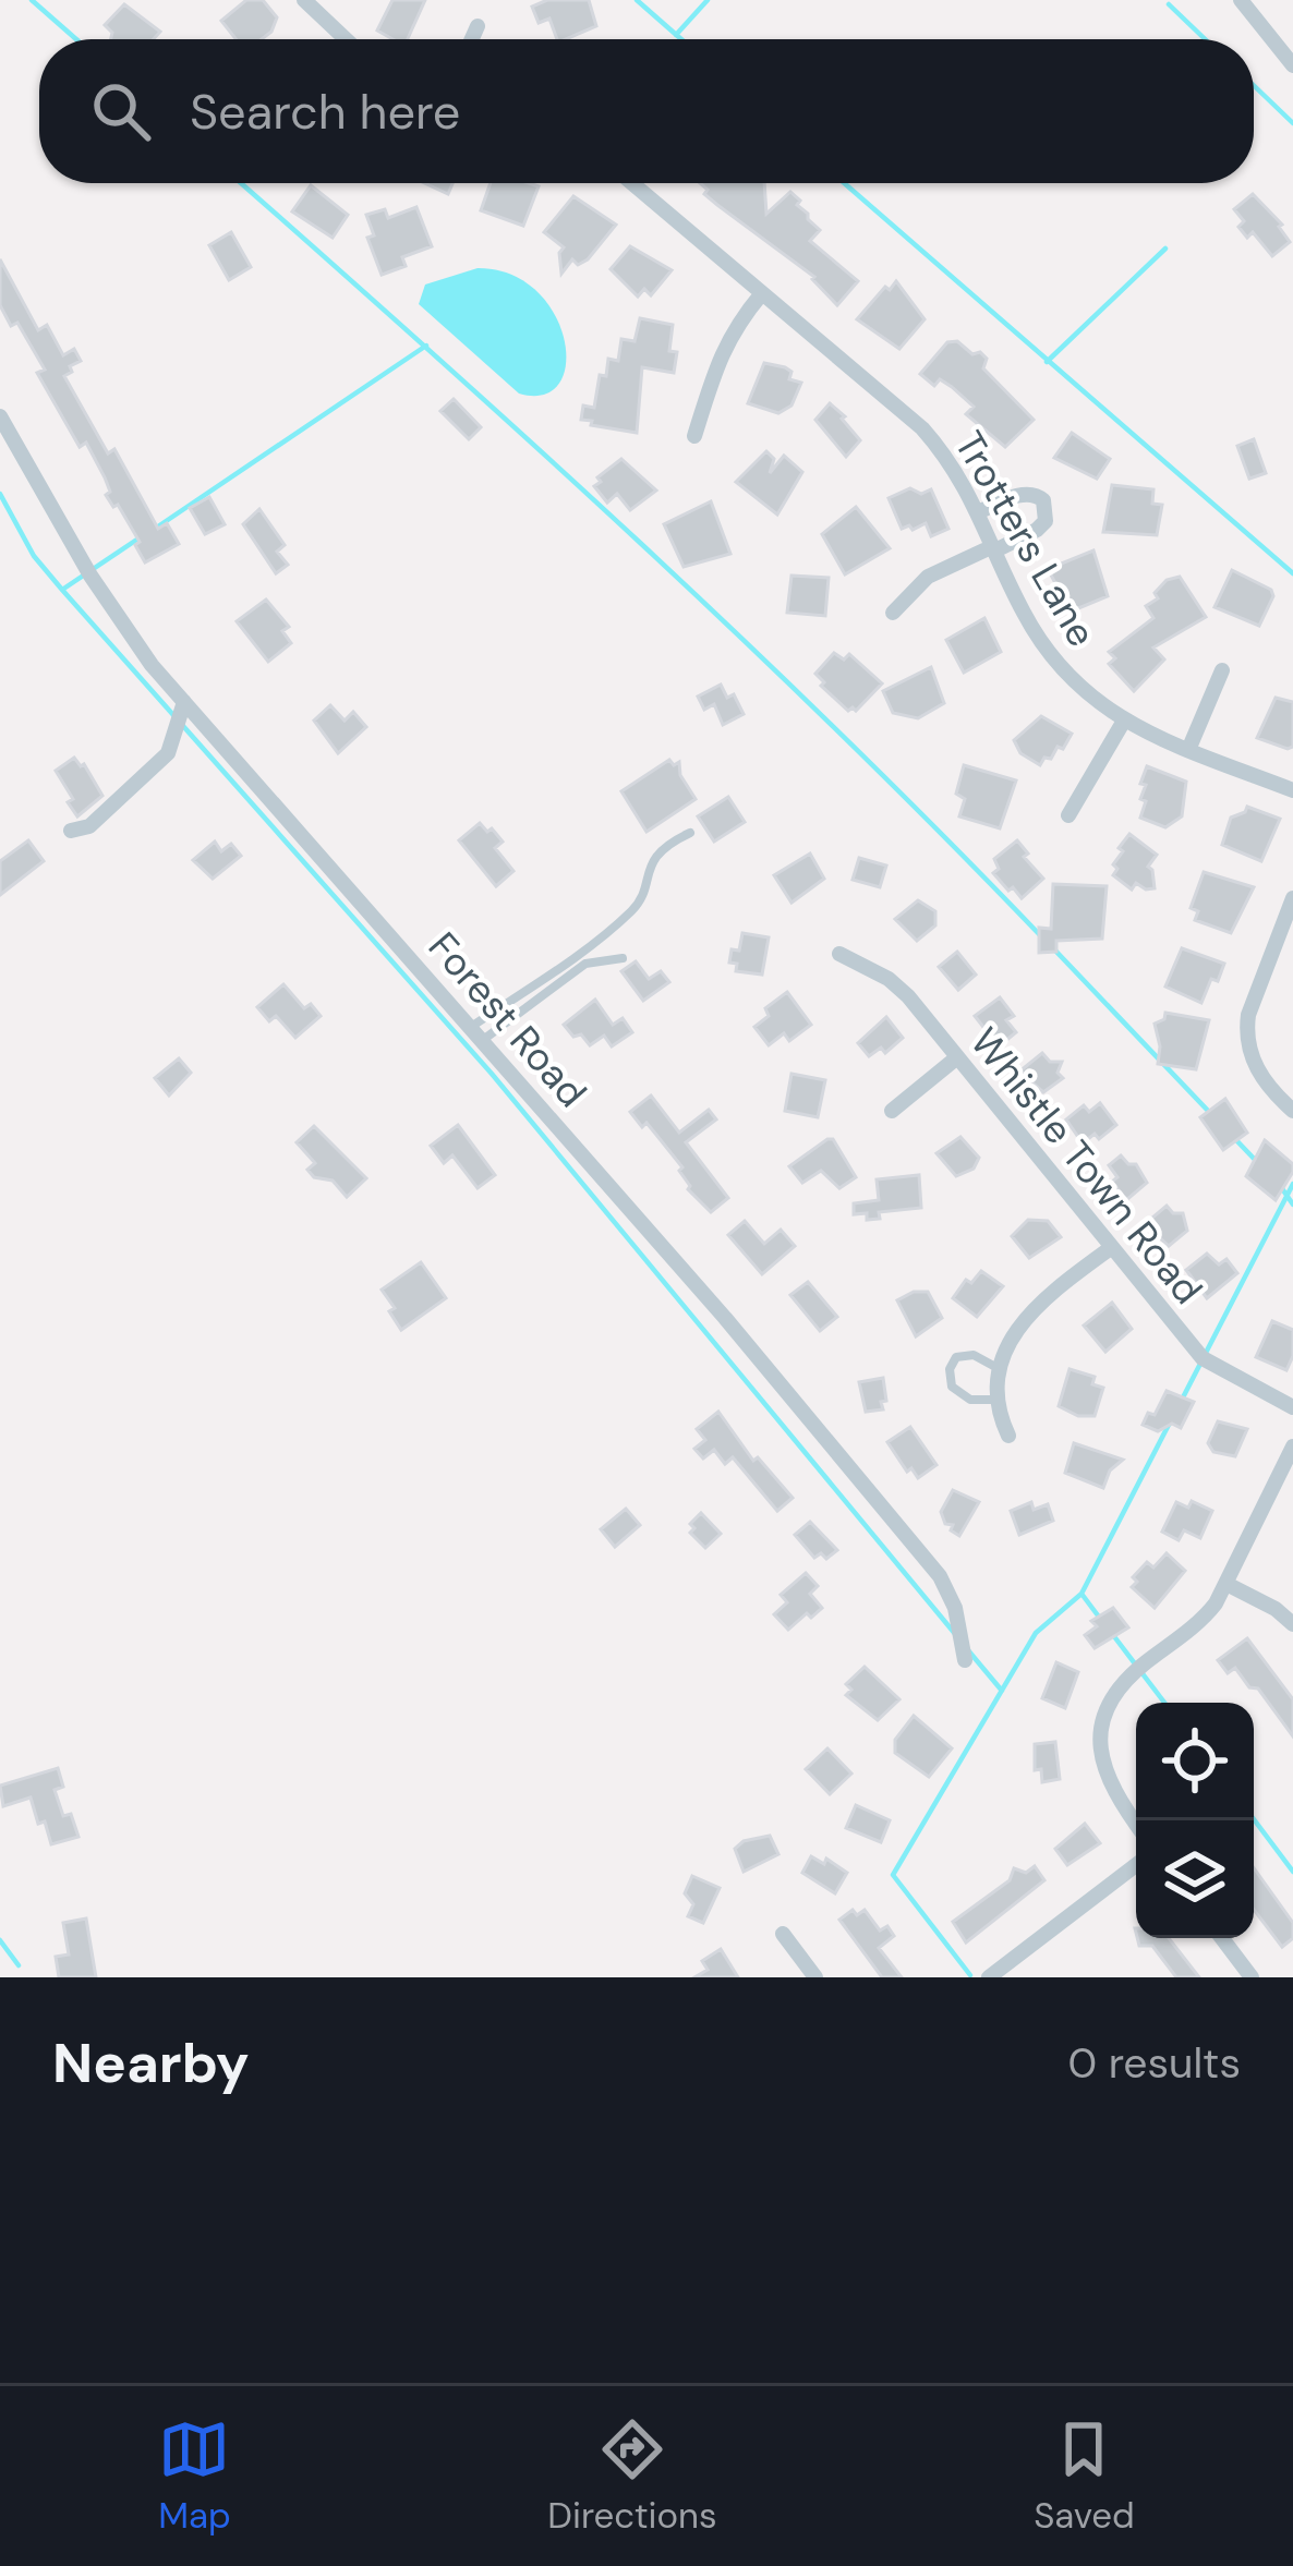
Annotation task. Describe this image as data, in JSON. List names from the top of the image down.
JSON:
{
  "streets": {
    "street": ["Trotters Lane", "Forest Road", "Whistle Town Road"]
  },
  "page": {
    "search": "Search here",
    "heading": ["Nearby", "0 results"],
    "nav": ["Map", "Directions", "Saved"]
  }
}
